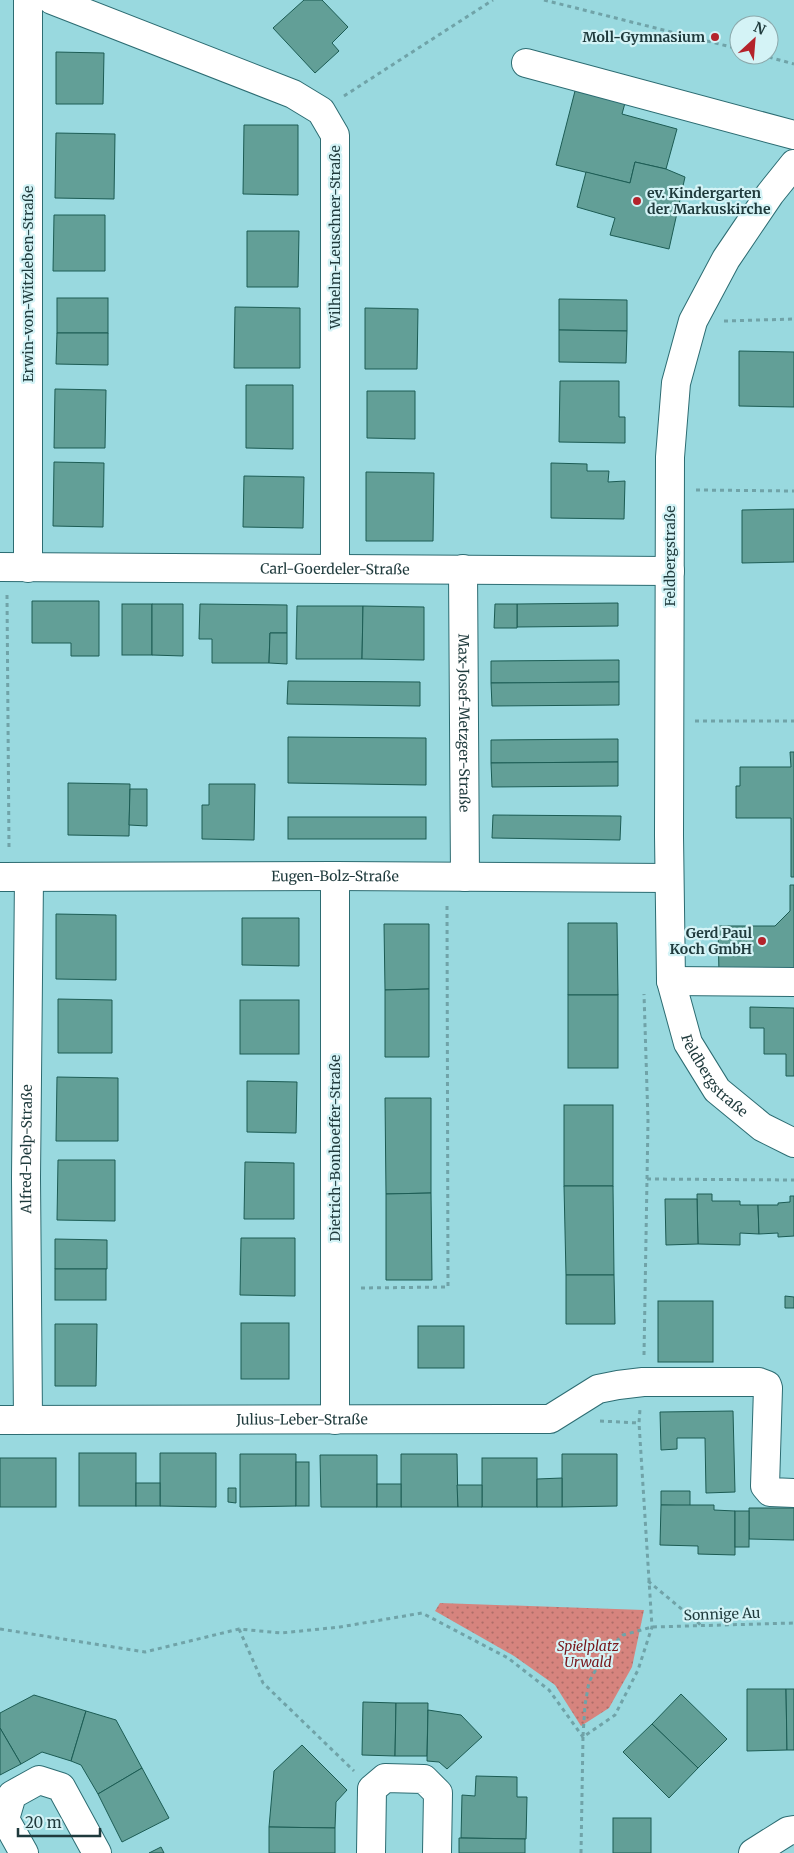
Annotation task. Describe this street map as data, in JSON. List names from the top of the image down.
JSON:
{
  "streets": {
    "street": [
      "Wilhelm-Leuschner-Straße",
      "Erwin-von-Witzleben-Straße",
      "Feldbergstraße",
      "Carl-Goerdeler-Straße",
      "Max-Josef-Metzger-Straße",
      "Eugen-Bolz-Straße",
      "Alfred-Delp-Straße",
      "Dietrich-Bonhoeffer-Straße",
      "Julius-Leber-Straße"
    ],
    "path": ["Sonnige Au"]
  },
  "crossings": [
    ["Wilhelm-Leuschner-Straße", "Carl-Goerdeler-Straße"],
    ["Erwin-von-Witzleben-Straße", "Carl-Goerdeler-Straße"],
    ["Feldbergstraße", "Carl-Goerdeler-Straße"],
    ["Feldbergstraße", "Eugen-Bolz-Straße"],
    ["Carl-Goerdeler-Straße", "Max-Josef-Metzger-Straße"],
    ["Max-Josef-Metzger-Straße", "Eugen-Bolz-Straße"],
    ["Eugen-Bolz-Straße", "Alfred-Delp-Straße"],
    ["Eugen-Bolz-Straße", "Dietrich-Bonhoeffer-Straße"],
    ["Alfred-Delp-Straße", "Julius-Leber-Straße"],
    ["Dietrich-Bonhoeffer-Straße", "Julius-Leber-Straße"]
  ],
  "parks": ["Spielplatz Urwald"],
  "places": ["Moll-Gymnasium", "ev. Kindergarten der Markuskirche", "Gerd Paul Koch GmbH"],
  "scale_bar": "20 m",
  "north": "top right"
}
